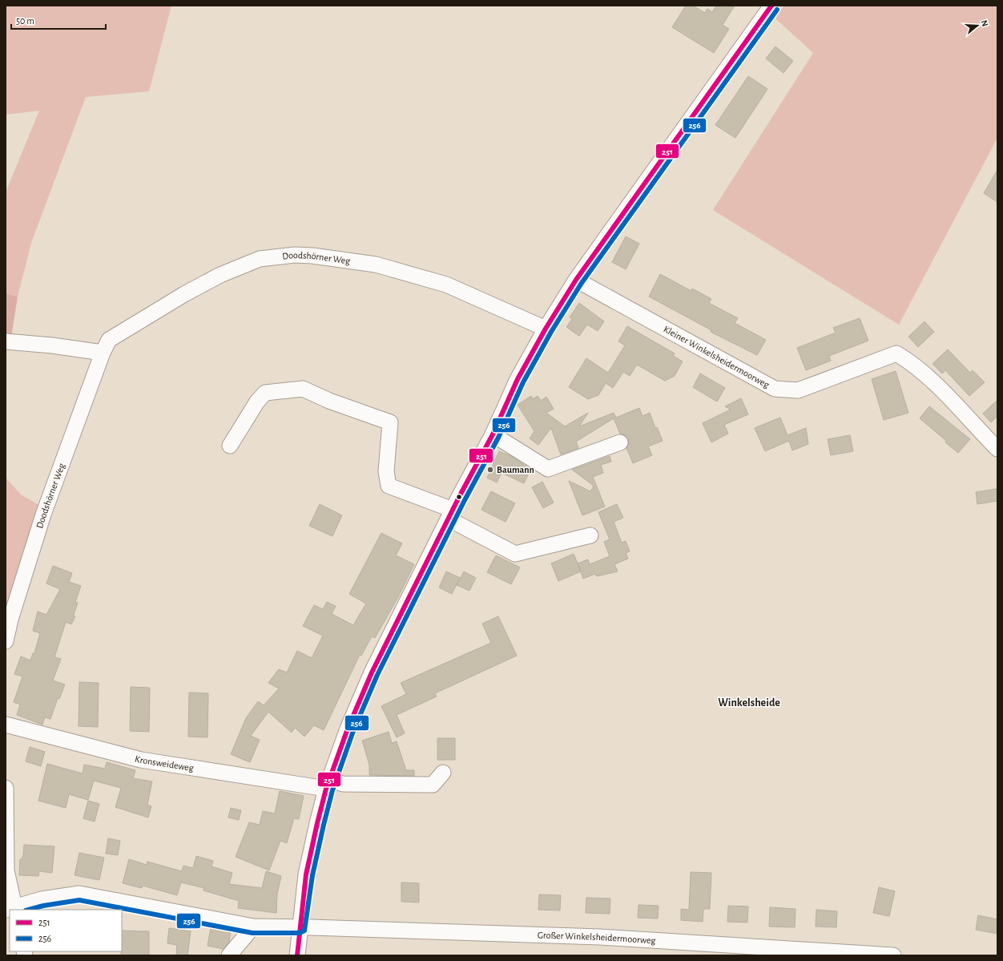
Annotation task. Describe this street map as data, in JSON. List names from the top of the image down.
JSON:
{
  "streets": {
    "street": [
      "Doodshörner Weg",
      "Kleiner Winkelsheidermoorweg",
      "Kronsweideweg",
      "Großer Winkelsheidermoorweg"
    ]
  },
  "districts": ["Winkelsheide"],
  "places": ["Baumann"],
  "lines": ["transit line 251", "transit line 256"],
  "legend": ["251", "256"],
  "scale_bar": "50 m",
  "north": "right"
}
